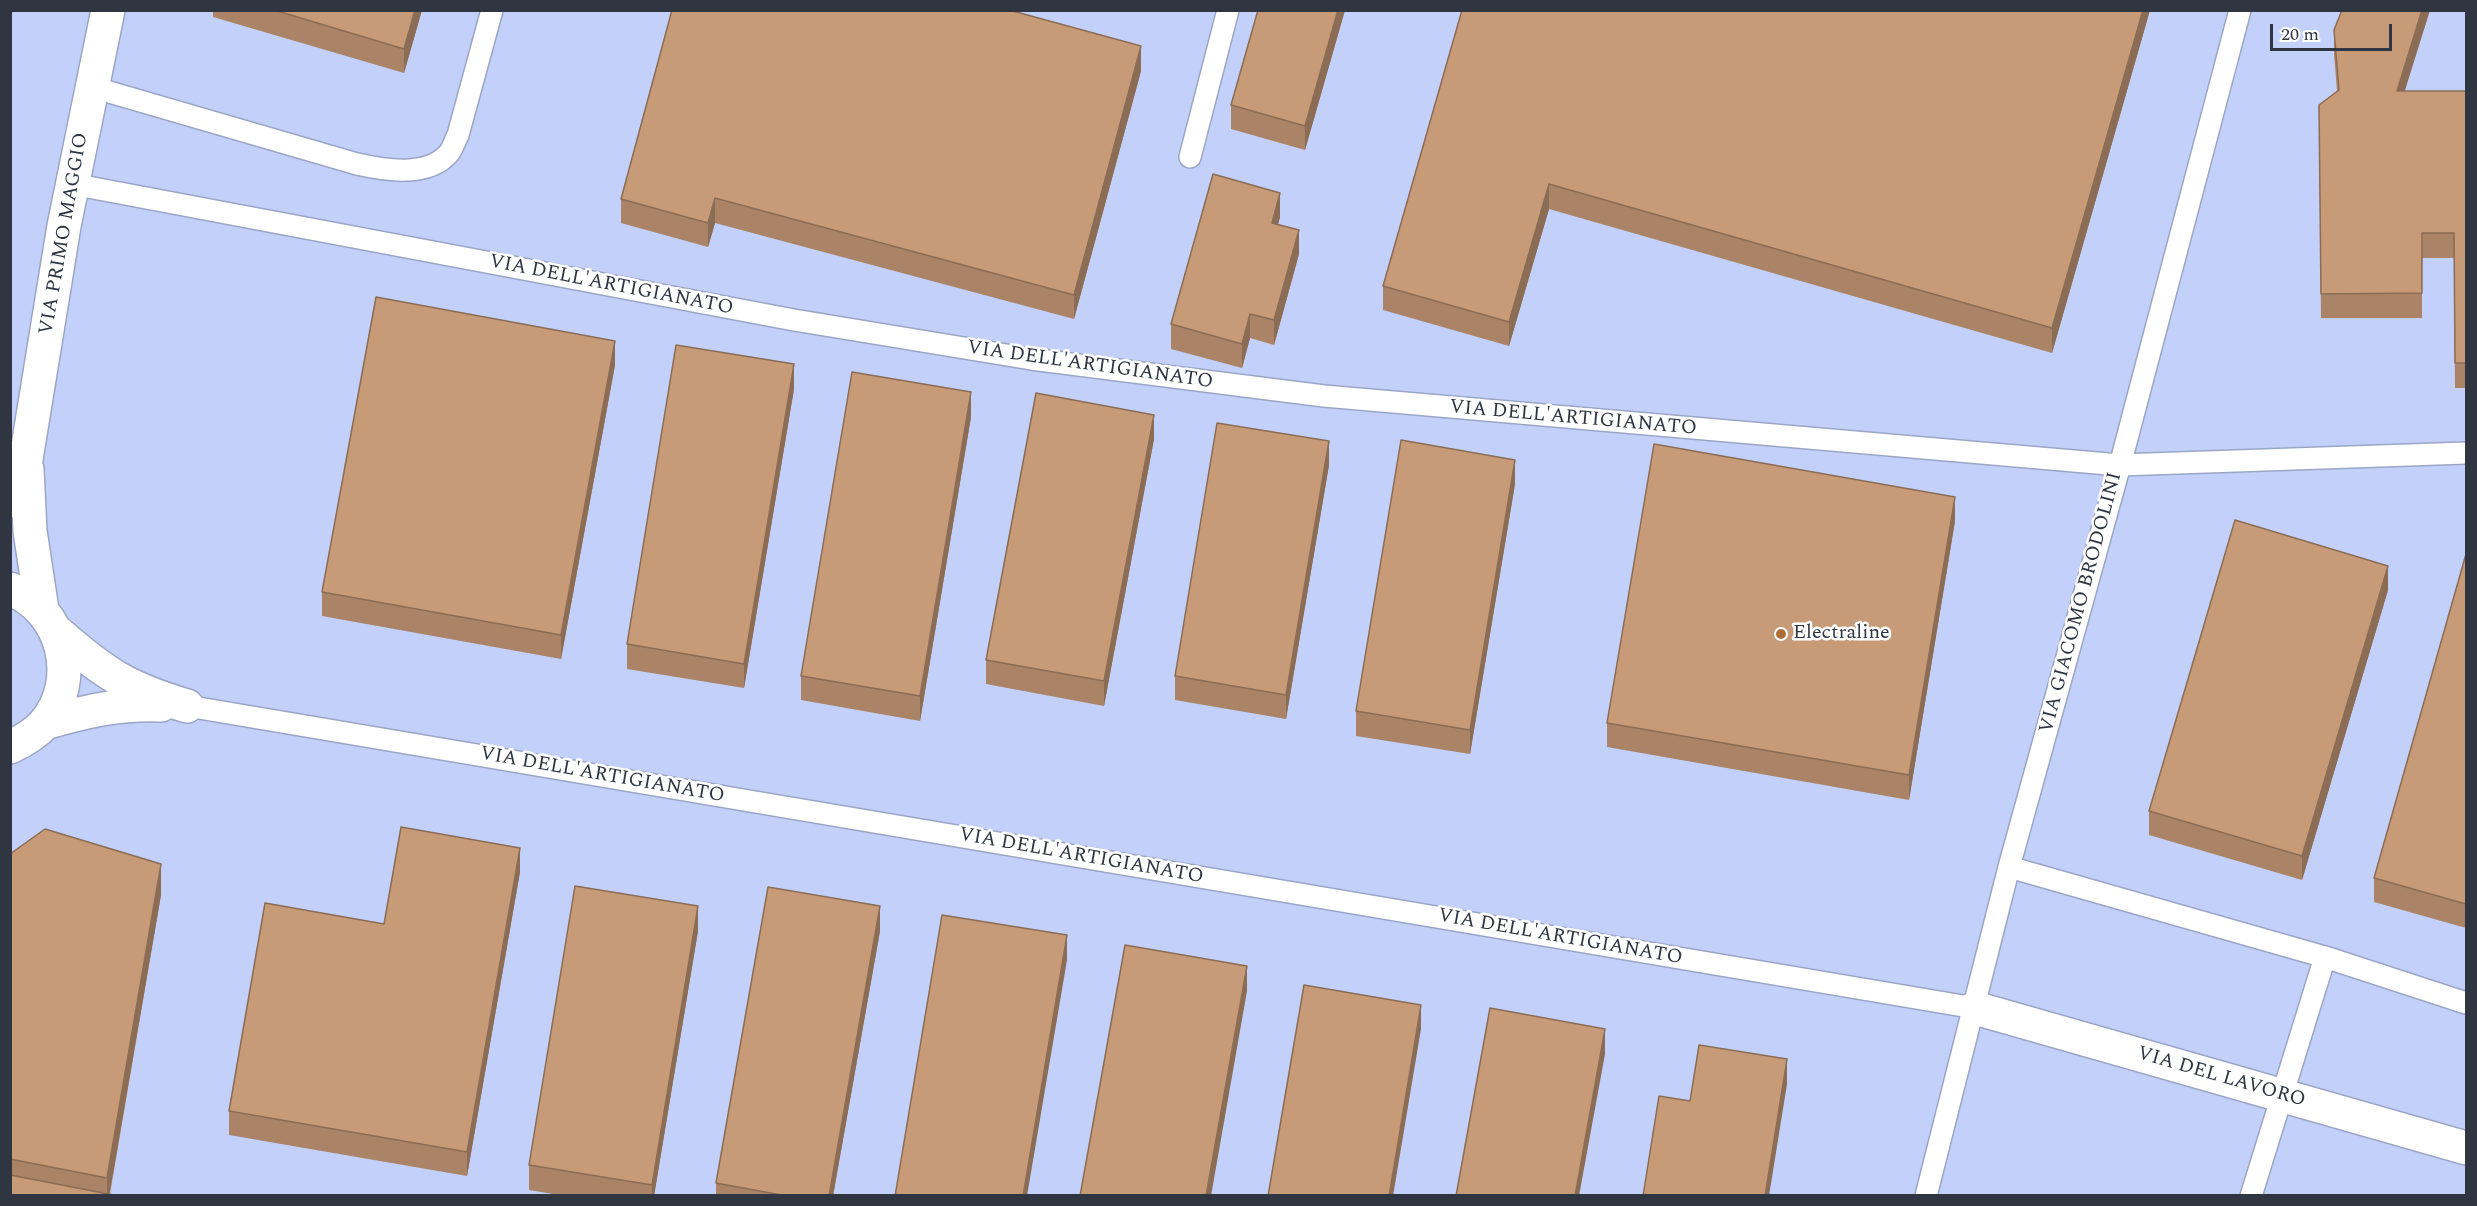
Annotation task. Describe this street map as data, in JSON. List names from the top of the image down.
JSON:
{
  "streets": {
    "street": ["VIA PRIMO MAGGIO", "VIA DEL LAVORO"],
    "lane": ["VIA DELL'ARTIGIANATO", "VIA GIACOMO BRODOLINI"]
  },
  "crossings": [
    ["VIA PRIMO MAGGIO", "VIA DELL'ARTIGIANATO"],
    ["VIA DELL'ARTIGIANATO", "VIA GIACOMO BRODOLINI"],
    ["VIA DELL'ARTIGIANATO", "VIA DEL LAVORO"],
    ["VIA GIACOMO BRODOLINI", "VIA DEL LAVORO"]
  ],
  "places": ["Electraline"],
  "scale_bar": "20 m"
}
